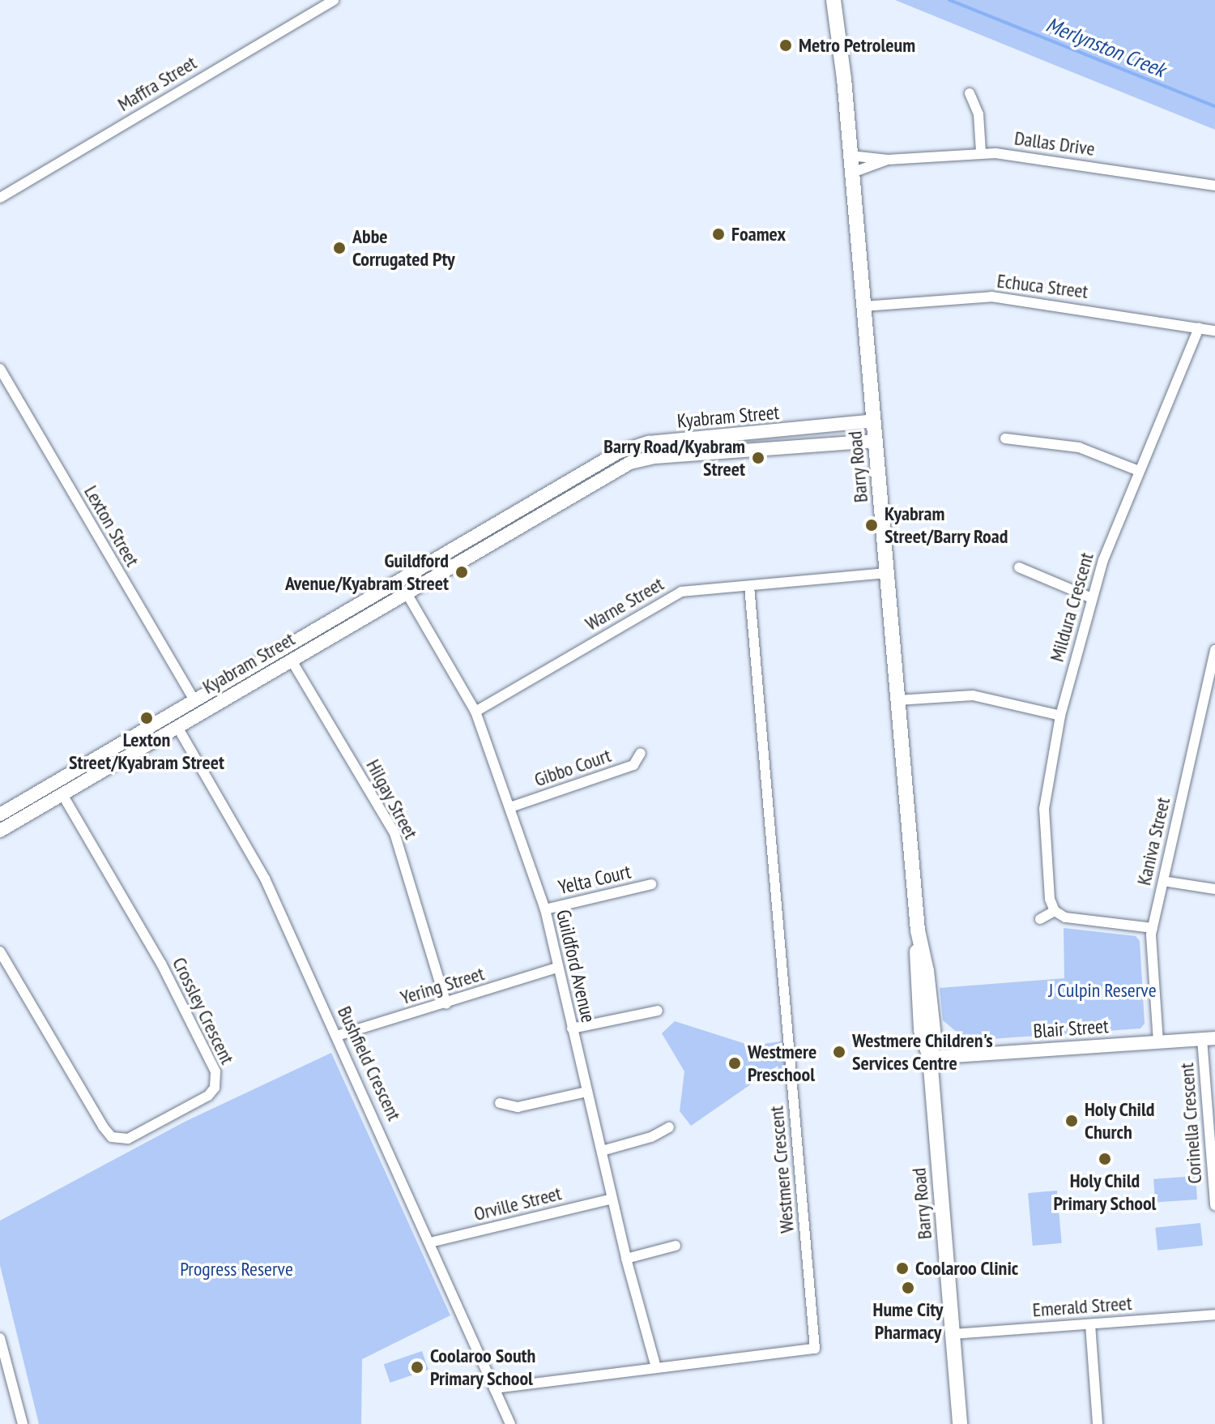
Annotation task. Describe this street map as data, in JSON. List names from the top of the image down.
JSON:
{
  "streets": {
    "main road": ["Barry Road"],
    "street": [
      "Maffra Street",
      "Dallas Drive",
      "Echuca Street",
      "Kyabram Street",
      "Lexton Street",
      "Warne Street",
      "Mildura Crescent",
      "Gibbo Court",
      "Hilgay Street",
      "Kaniva Street",
      "Yelta Court",
      "Guildford Avenue",
      "Yering Street",
      "Crossley Crescent",
      "Blair Street",
      "Bushfield Crescent",
      "Corinella Crescent",
      "Westmere Crescent",
      "Orville Street",
      "Emerald Street"
    ]
  },
  "crossings": [
    ["Dallas Drive", "Barry Road"],
    ["Echuca Street", "Barry Road"],
    ["Echuca Street", "Mildura Crescent"],
    ["Kyabram Street", "Barry Road"],
    ["Kyabram Street", "Lexton Street"],
    ["Kyabram Street", "Hilgay Street"],
    ["Kyabram Street", "Guildford Avenue"],
    ["Kyabram Street", "Crossley Crescent"],
    ["Kyabram Street", "Bushfield Crescent"],
    ["Barry Road", "Warne Street"],
    ["Barry Road", "Blair Street"],
    ["Barry Road", "Emerald Street"],
    ["Warne Street", "Guildford Avenue"],
    ["Warne Street", "Westmere Crescent"],
    ["Gibbo Court", "Guildford Avenue"],
    ["Hilgay Street", "Yering Street"],
    ["Kaniva Street", "Blair Street"],
    ["Yelta Court", "Guildford Avenue"],
    ["Guildford Avenue", "Yering Street"],
    ["Guildford Avenue", "Westmere Crescent"],
    ["Guildford Avenue", "Orville Street"],
    ["Yering Street", "Bushfield Crescent"],
    ["Blair Street", "Corinella Crescent"],
    ["Bushfield Crescent", "Westmere Crescent"],
    ["Bushfield Crescent", "Orville Street"]
  ],
  "water": ["Merlynston Creek"],
  "parks": ["J Culpin Reserve", "Progress Reserve"],
  "places": [
    "Metro Petroleum",
    "Foamex",
    "Abbe Corrugated Pty",
    "Barry Road/Kyabram Street",
    "Kyabram Street/Barry Road",
    "Guildford Avenue/Kyabram Street",
    "Lexton Street/Kyabram Street",
    "Westmere Children's Services Centre",
    "Westmere Preschool",
    "Holy Child Church",
    "Holy Child Primary School",
    "Coolaroo Clinic",
    "Hume City Pharmacy",
    "Coolaroo South Primary School"
  ]
}
